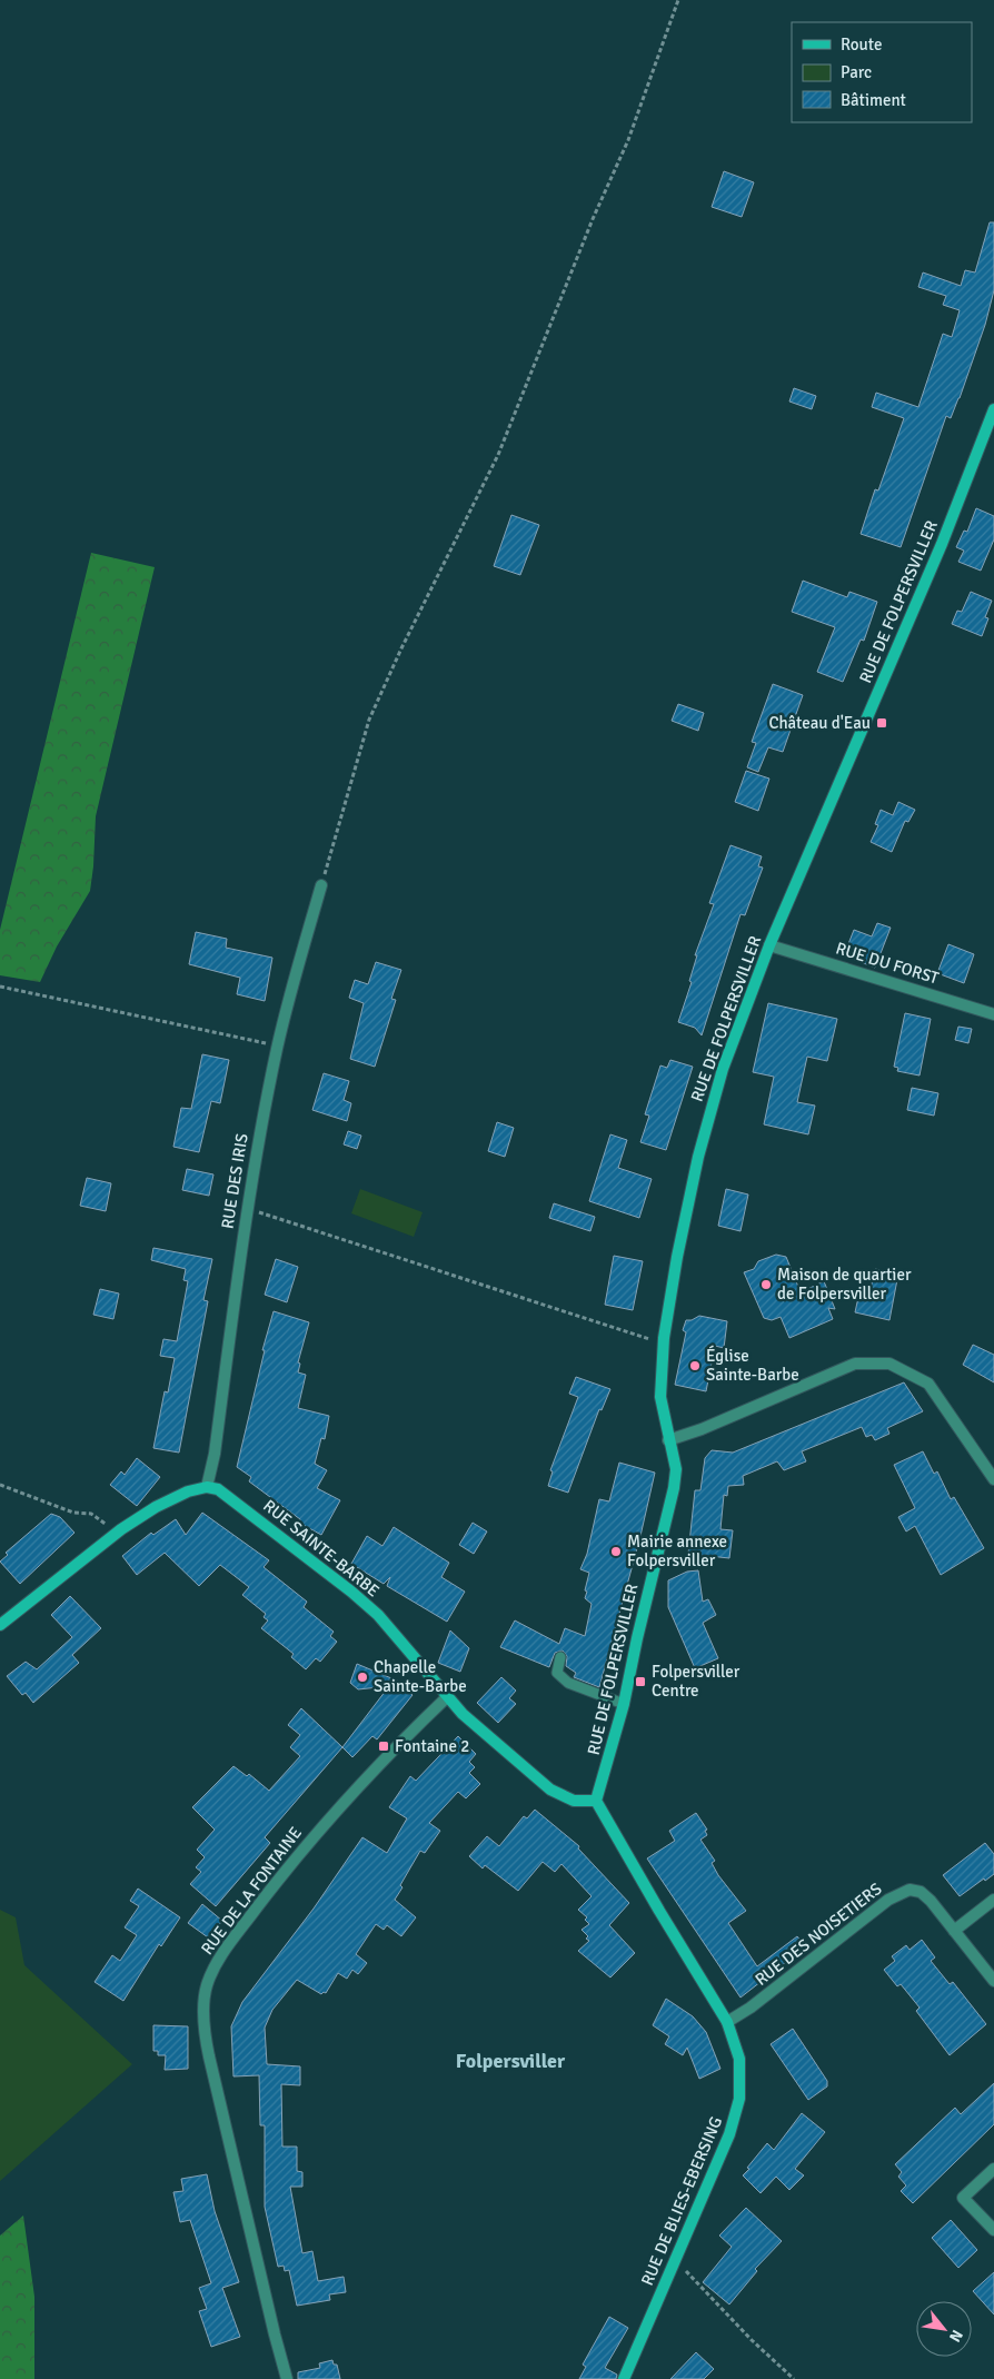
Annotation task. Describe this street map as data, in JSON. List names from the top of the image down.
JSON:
{
  "streets": {
    "street": [
      "RUE DE FOLPERSVILLER",
      "RUE DU FORST",
      "RUE DES IRIS",
      "RUE SAINTE-BARBE",
      "RUE DE LA FONTAINE",
      "RUE DES NOISETIERS",
      "RUE DE BLIES-EBERSING"
    ]
  },
  "crossings": [
    ["RUE DE FOLPERSVILLER", "RUE DU FORST"],
    ["RUE DE FOLPERSVILLER", "RUE SAINTE-BARBE"],
    ["RUE DE FOLPERSVILLER", "RUE DE BLIES-EBERSING"],
    ["RUE DES IRIS", "RUE SAINTE-BARBE"],
    ["RUE SAINTE-BARBE", "RUE DE LA FONTAINE"],
    ["RUE SAINTE-BARBE", "RUE DE BLIES-EBERSING"],
    ["RUE DES NOISETIERS", "RUE DE BLIES-EBERSING"]
  ],
  "districts": ["Folpersviller"],
  "places": {
    "transit": ["Château d'Eau", "Folpersviller Centre", "Fontaine 2"],
    "other": [
      "Maison de quartier de Folpersviller",
      "Église Sainte-Barbe",
      "Mairie annexe Folpersviller",
      "Chapelle Sainte-Barbe"
    ]
  },
  "legend": ["Route", "Parc", "Bâtiment"],
  "north": "bottom right"
}
